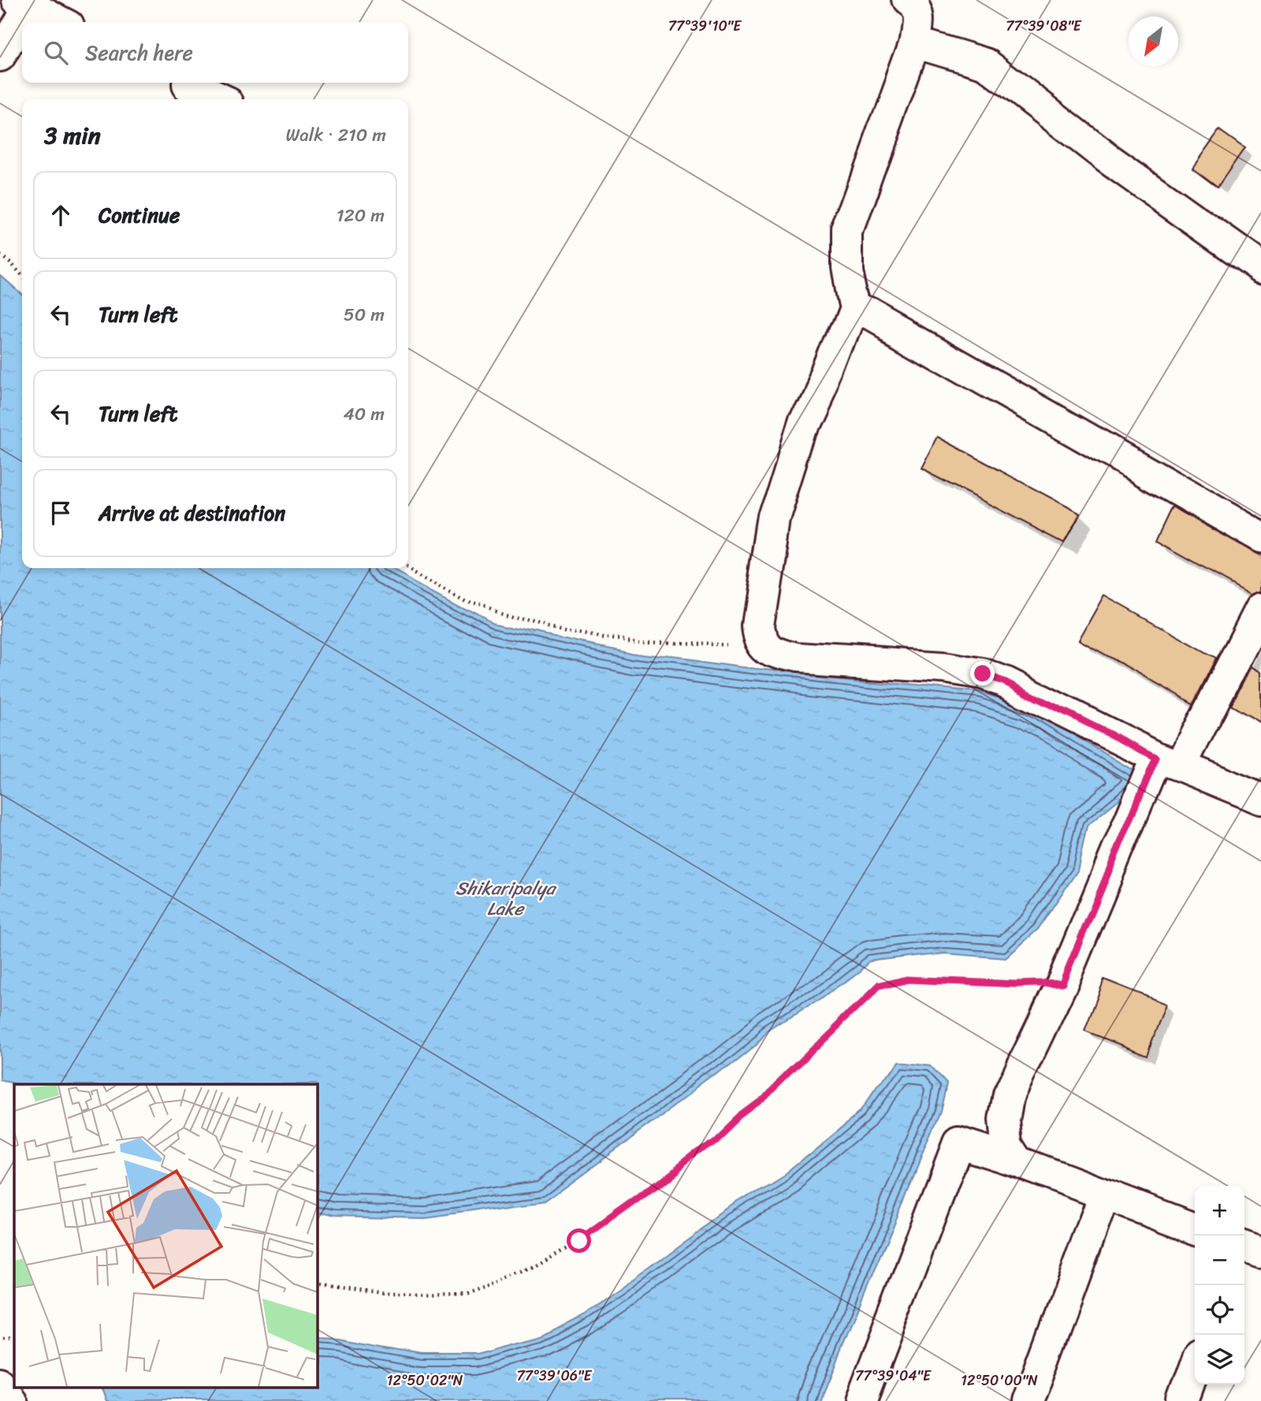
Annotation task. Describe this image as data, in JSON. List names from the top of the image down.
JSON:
{
  "water": ["Shikaripalya Lake"],
  "north": "bottom left",
  "page": {
    "search": "Search here",
    "heading": ["3 min", "Walk · 210 m"],
    "list": [
      ["Continue", "120 m"],
      ["Turn left", "50 m"],
      ["Turn left", "40 m"],
      "Arrive at destination"
    ],
    "map_buttons": ["+", "−"]
  },
  "coordinates": [
    "77°39'08\"E",
    "77°39'10\"E",
    "77°39'06\"E",
    "77°39'04\"E",
    "12°50'02\"N",
    "12°50'00\"N"
  ]
}
